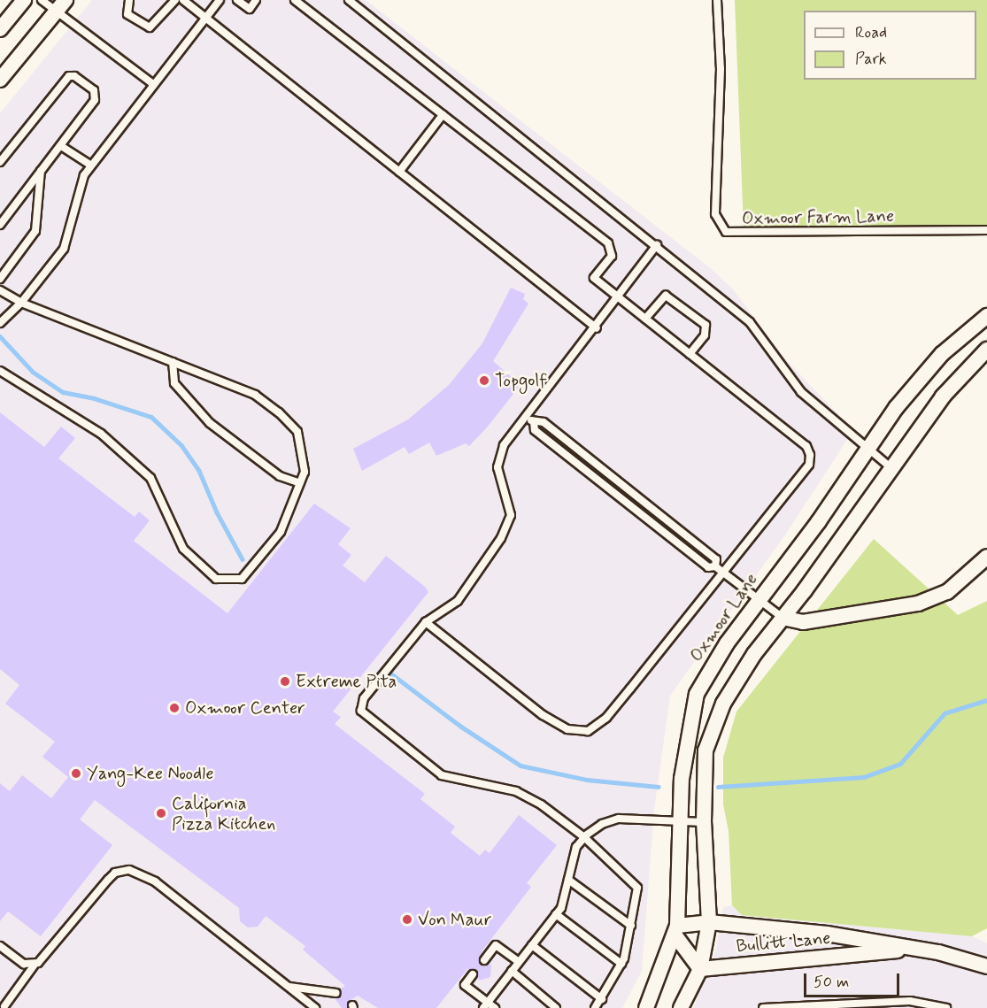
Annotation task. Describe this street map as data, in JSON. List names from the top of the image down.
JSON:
{
  "streets": {
    "street": ["Oxmoor Lane", "Bullitt Lane"],
    "lane": ["Oxmoor Farm Lane"]
  },
  "crossings": [
    ["Oxmoor Lane", "Bullitt Lane"]
  ],
  "places": [
    "Topgolf",
    "Extreme Pita",
    "Oxmoor Center",
    "Yang-Kee Noodle",
    "California Pizza Kitchen",
    "Von Maur"
  ],
  "legend": ["Road", "Park"],
  "scale_bar": "50 m"
}
